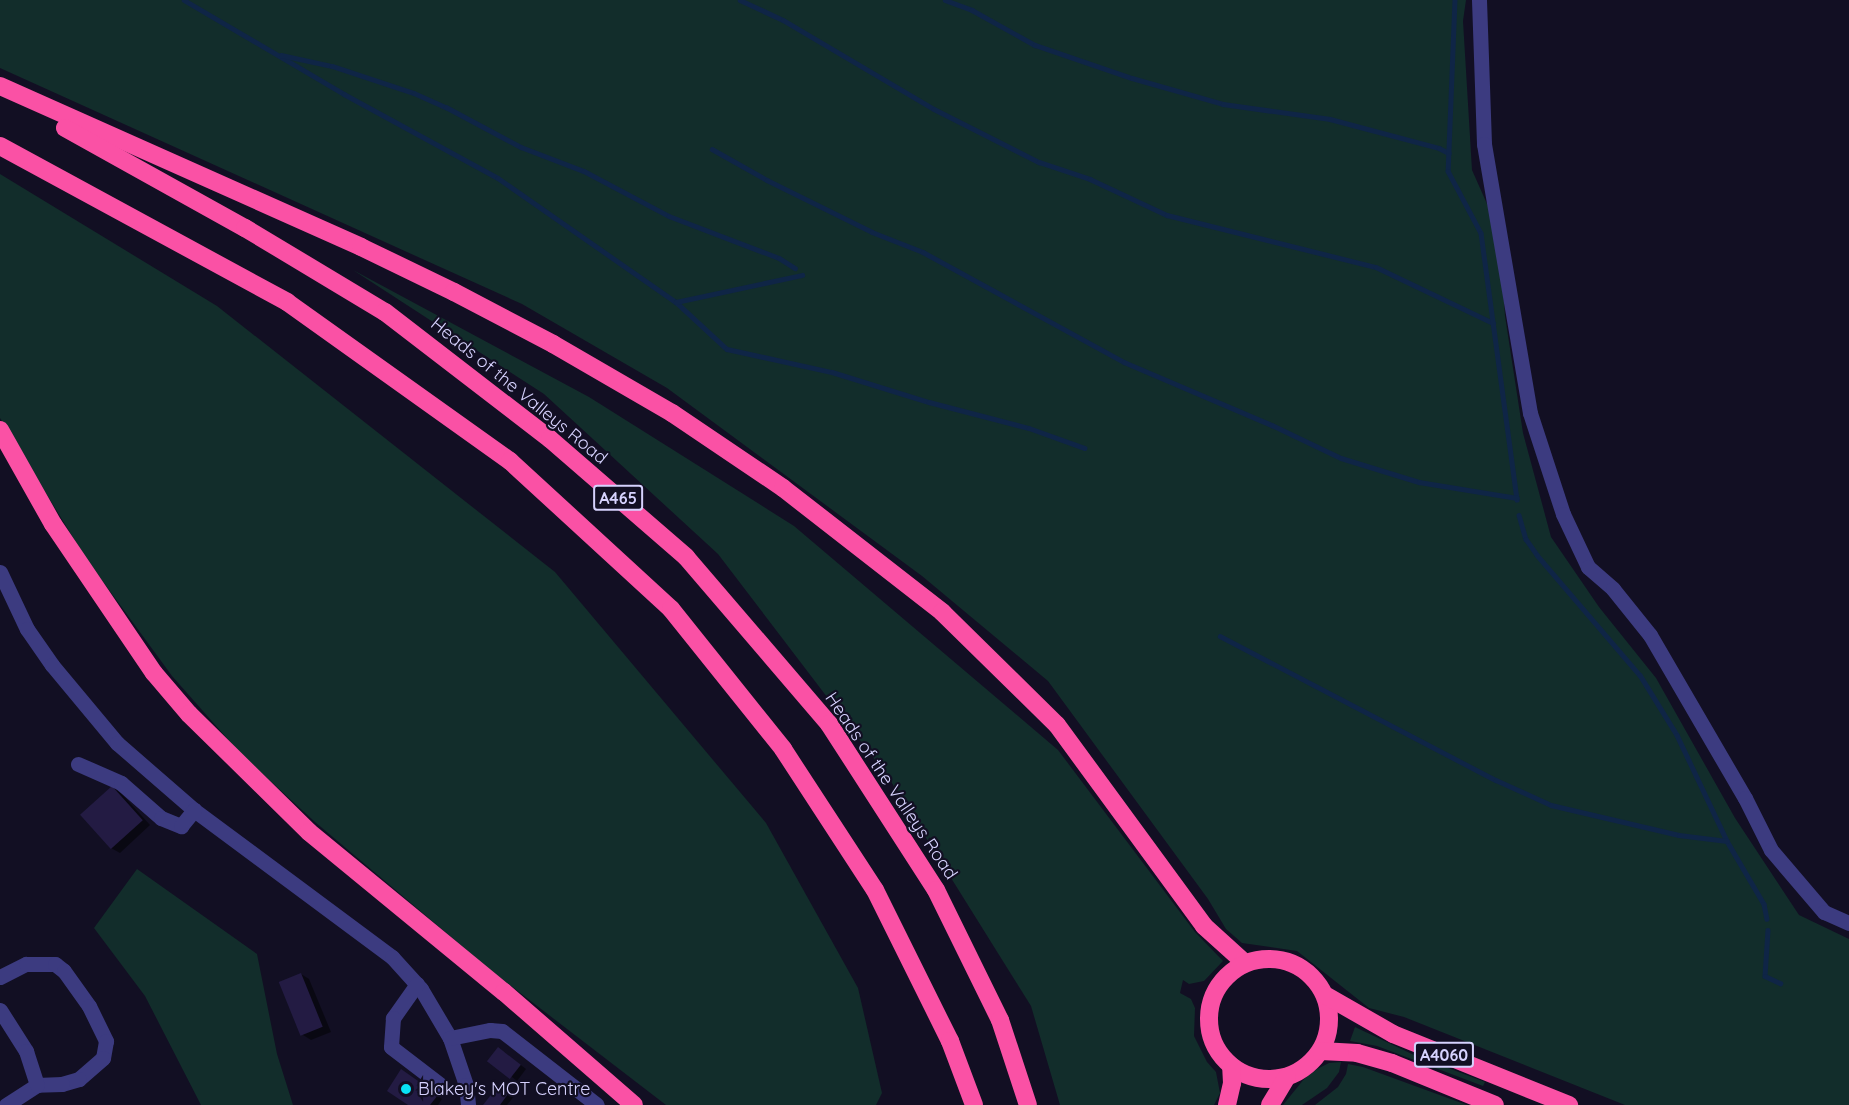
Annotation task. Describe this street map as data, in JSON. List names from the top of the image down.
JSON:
{
  "streets": {
    "highway": ["Heads of the Valleys Road", "A465", "A4060"]
  },
  "places": ["Blakey's MOT Centre"]
}
